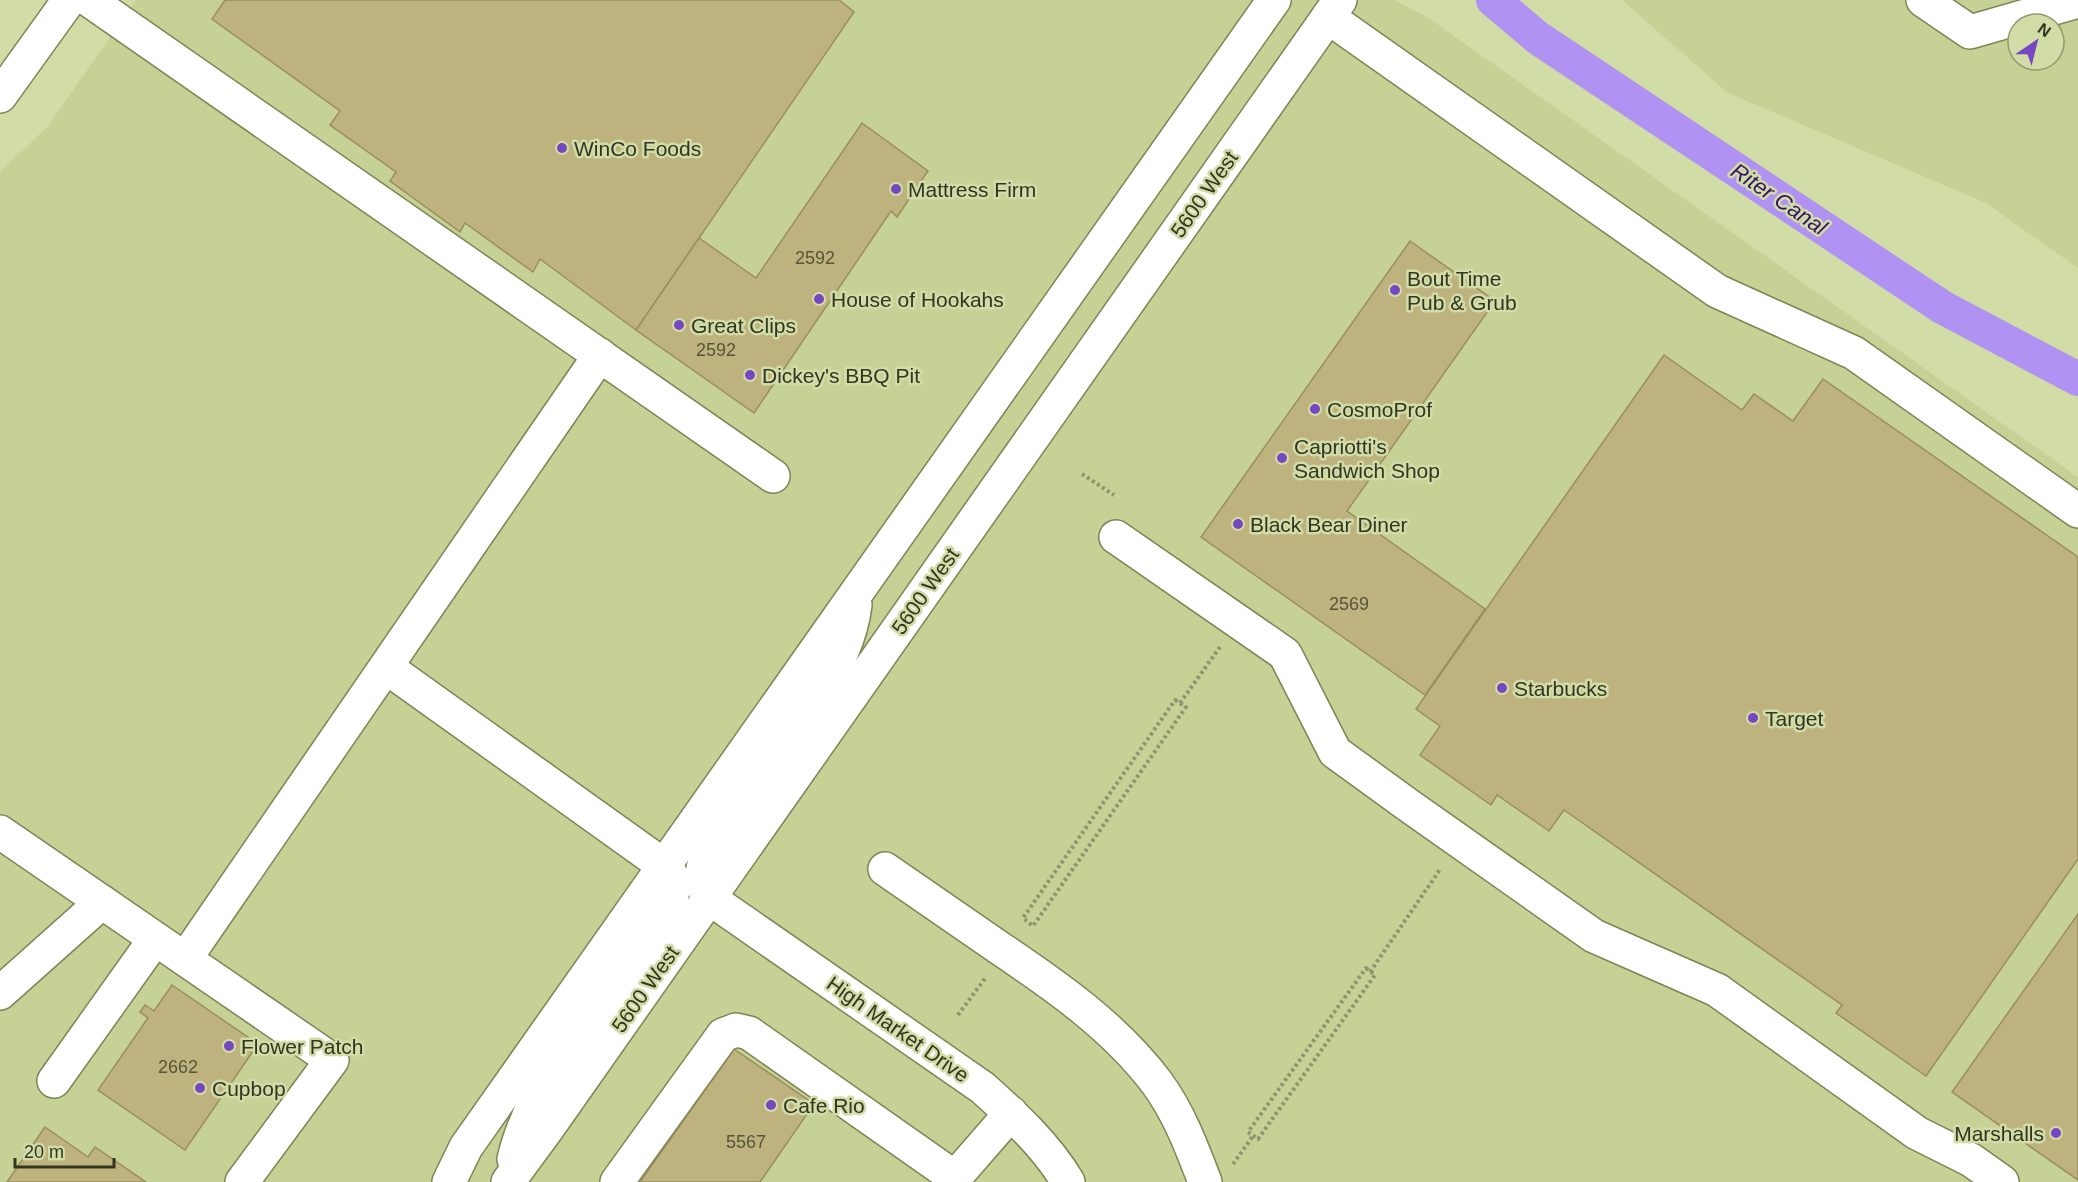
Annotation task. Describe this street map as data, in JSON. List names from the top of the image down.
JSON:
{
  "streets": {
    "main road": ["5600 West", "High Market Drive"]
  },
  "crossings": [
    ["5600 West", "High Market Drive"]
  ],
  "water": ["Riter Canal"],
  "places": [
    "WinCo Foods",
    "Mattress Firm",
    "Bout Time Pub & Grub",
    "House of Hookahs",
    "Great Clips",
    "Dickey's BBQ Pit",
    "CosmoProf",
    "Capriotti's Sandwich Shop",
    "Black Bear Diner",
    "Starbucks",
    "Target",
    "Flower Patch",
    "Cupbop",
    "Cafe Rio",
    "Marshalls"
  ],
  "house_numbers": [
    "2592",
    "2592",
    "2569",
    "2662",
    "5567"
  ],
  "scale_bar": "20 m",
  "north": "top right"
}
